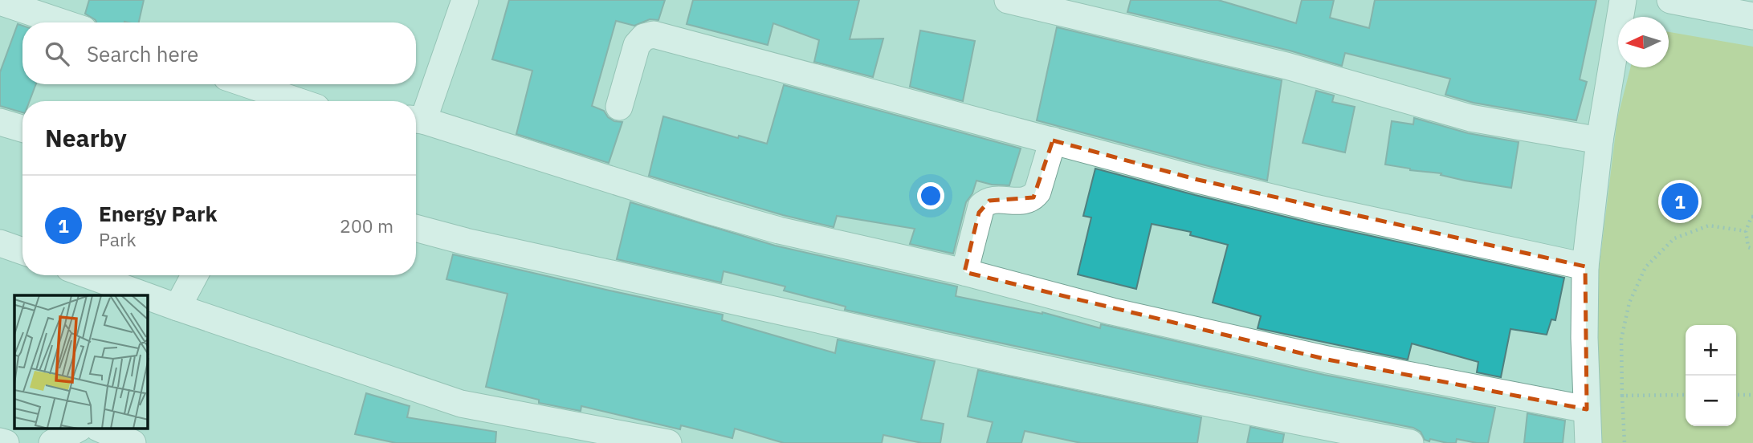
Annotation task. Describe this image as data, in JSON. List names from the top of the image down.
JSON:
{
  "north": "left",
  "page": {
    "search": "Search here",
    "heading": "Nearby",
    "list": [
      {
        "mark": "1",
        "name": "Energy Park",
        "note": "Park",
        "value": "200 m"
      }
    ],
    "pins": "1",
    "map_buttons": ["+", "−"]
  }
}
